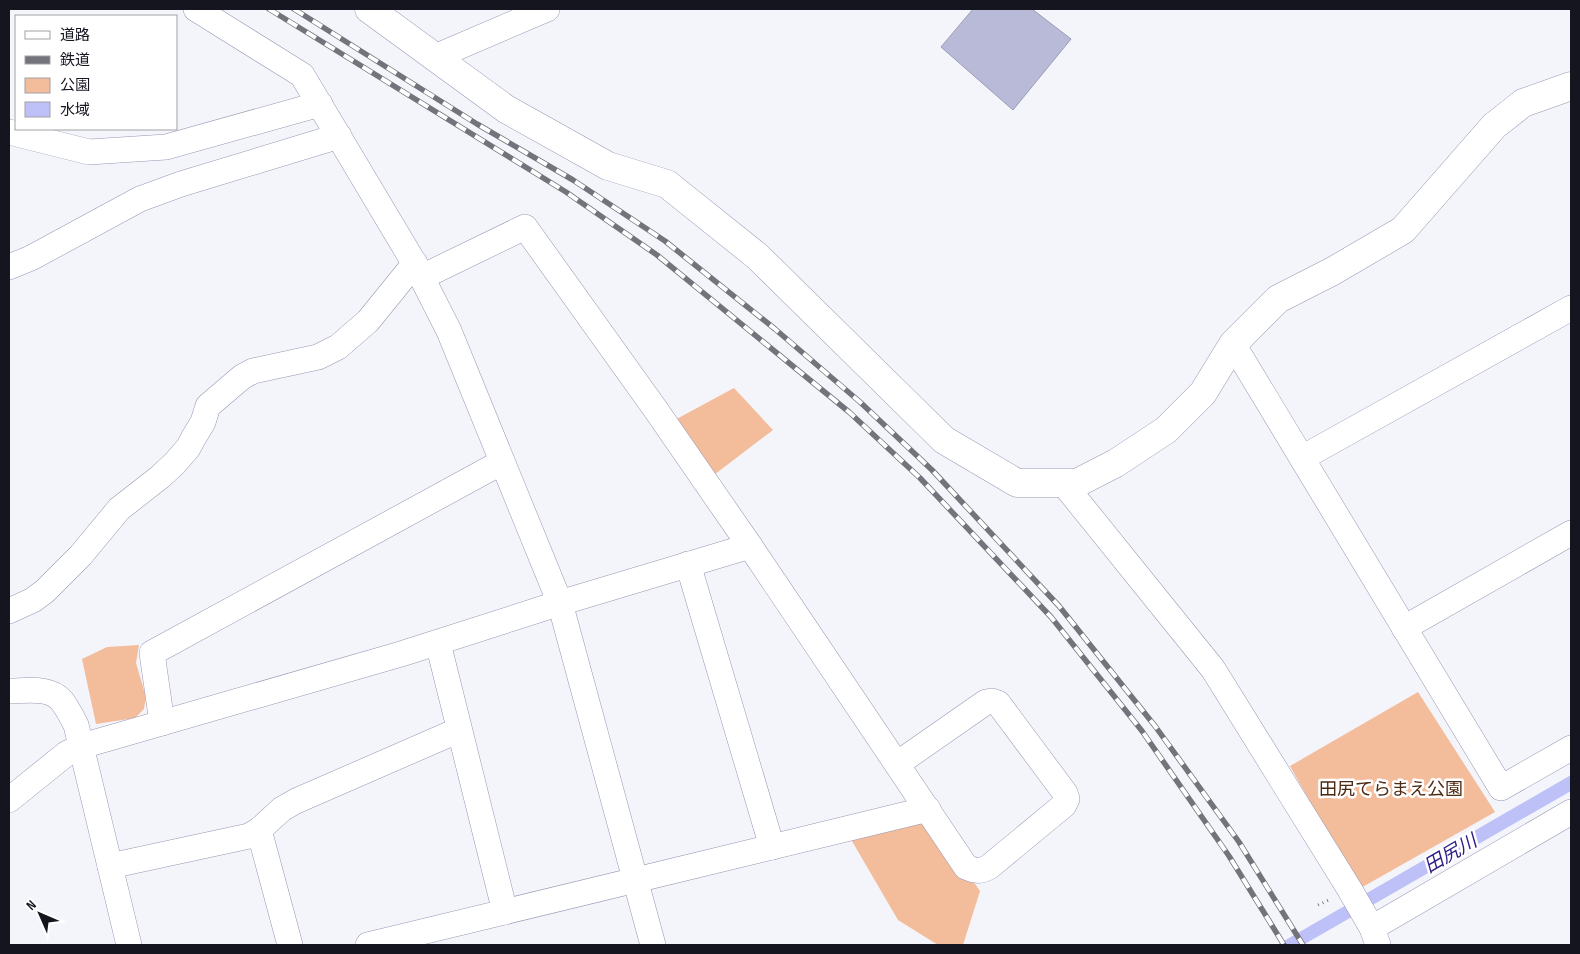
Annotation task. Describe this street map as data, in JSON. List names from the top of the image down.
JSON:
{
  "water": ["田尻川"],
  "parks": ["田尻てらまえ公園"],
  "legend": [
    "道路",
    "鉄道",
    "公園",
    "水域"
  ],
  "north": "top left"
}
